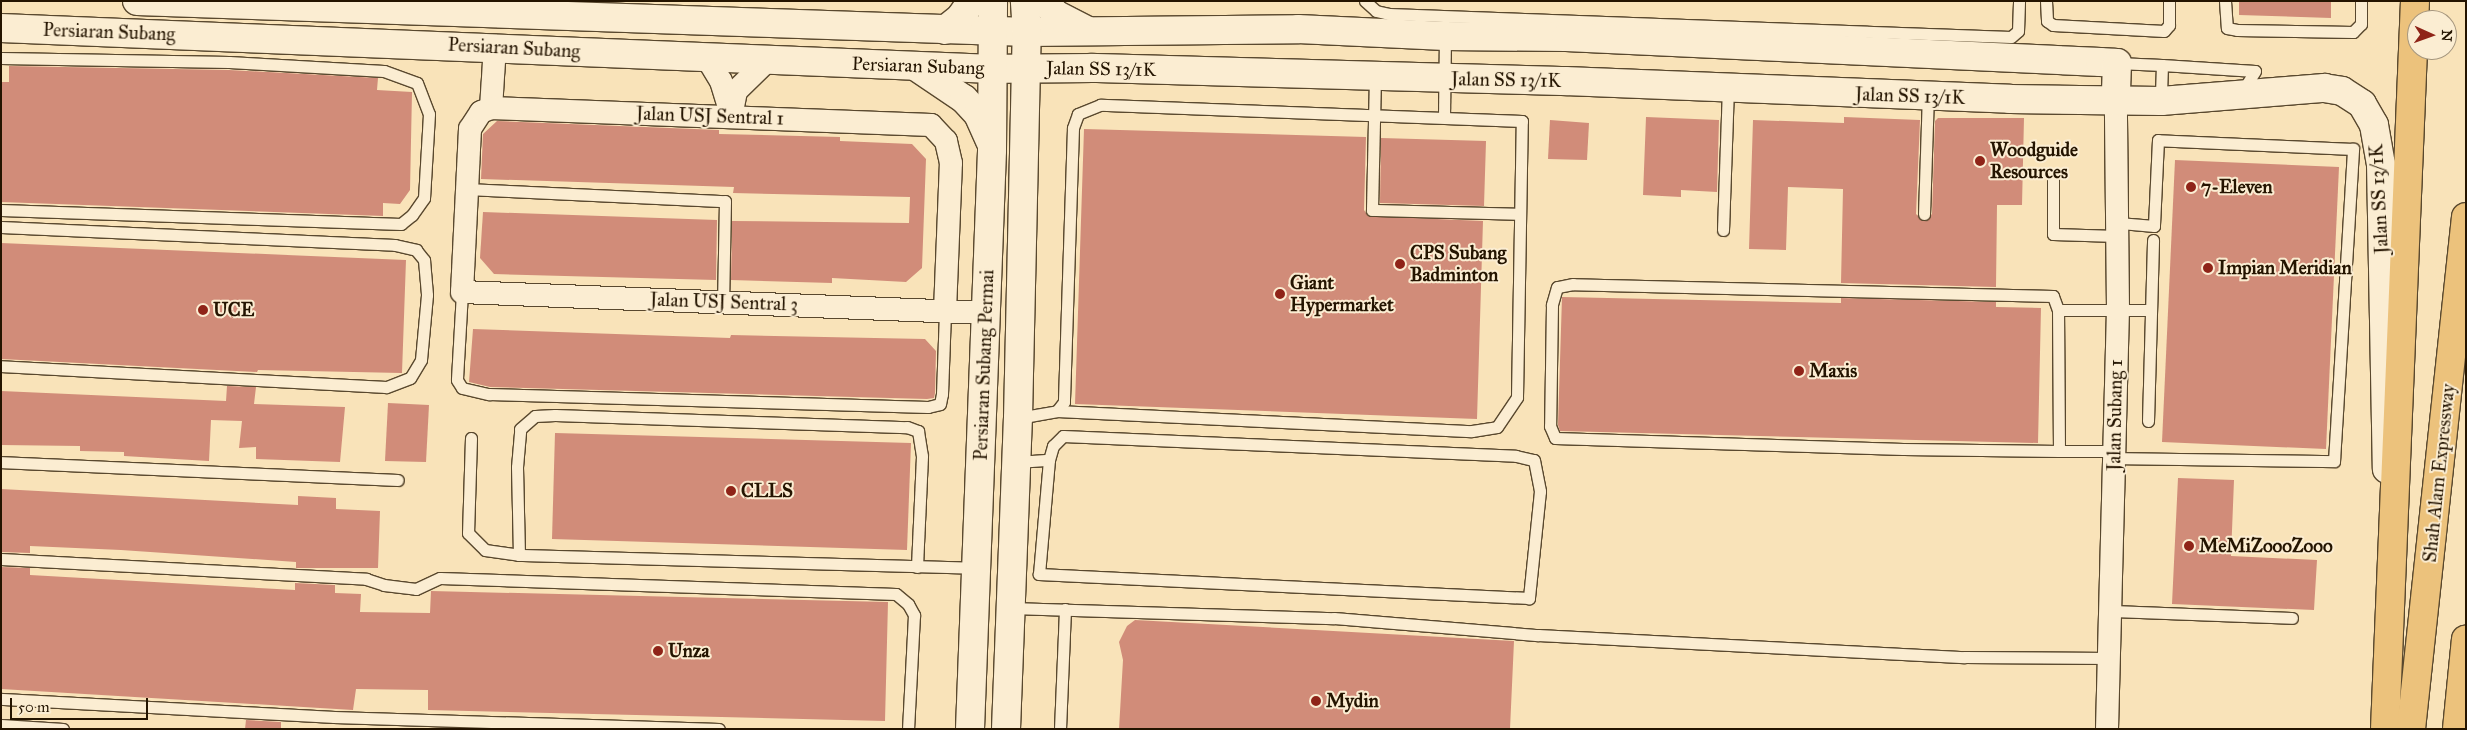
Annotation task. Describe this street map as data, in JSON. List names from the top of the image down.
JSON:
{
  "streets": {
    "highway": ["Shah Alam Expressway"],
    "street": [
      "Persiaran Subang",
      "Jalan SS 13/1K",
      "Jalan USJ Sentral 1",
      "Jalan USJ Sentral 3",
      "Persiaran Subang Permai",
      "Jalan Subang 1"
    ]
  },
  "crossings": [
    ["Persiaran Subang", "Jalan SS 13/1K"],
    ["Persiaran Subang", "Persiaran Subang Permai"],
    ["Jalan SS 13/1K", "Persiaran Subang Permai"],
    ["Jalan SS 13/1K", "Jalan Subang 1"],
    ["Jalan USJ Sentral 1", "Jalan USJ Sentral 3"],
    ["Jalan USJ Sentral 3", "Persiaran Subang Permai"]
  ],
  "places": [
    "Woodguide Resources",
    "7-Eleven",
    "CPS Subang Badminton",
    "Impian Meridian",
    "Giant Hypermarket",
    "UCE",
    "Maxis",
    "CLLS",
    "MeMiZoooZooo",
    "Unza",
    "Mydin"
  ],
  "scale_bar": "50 m",
  "north": "right"
}
